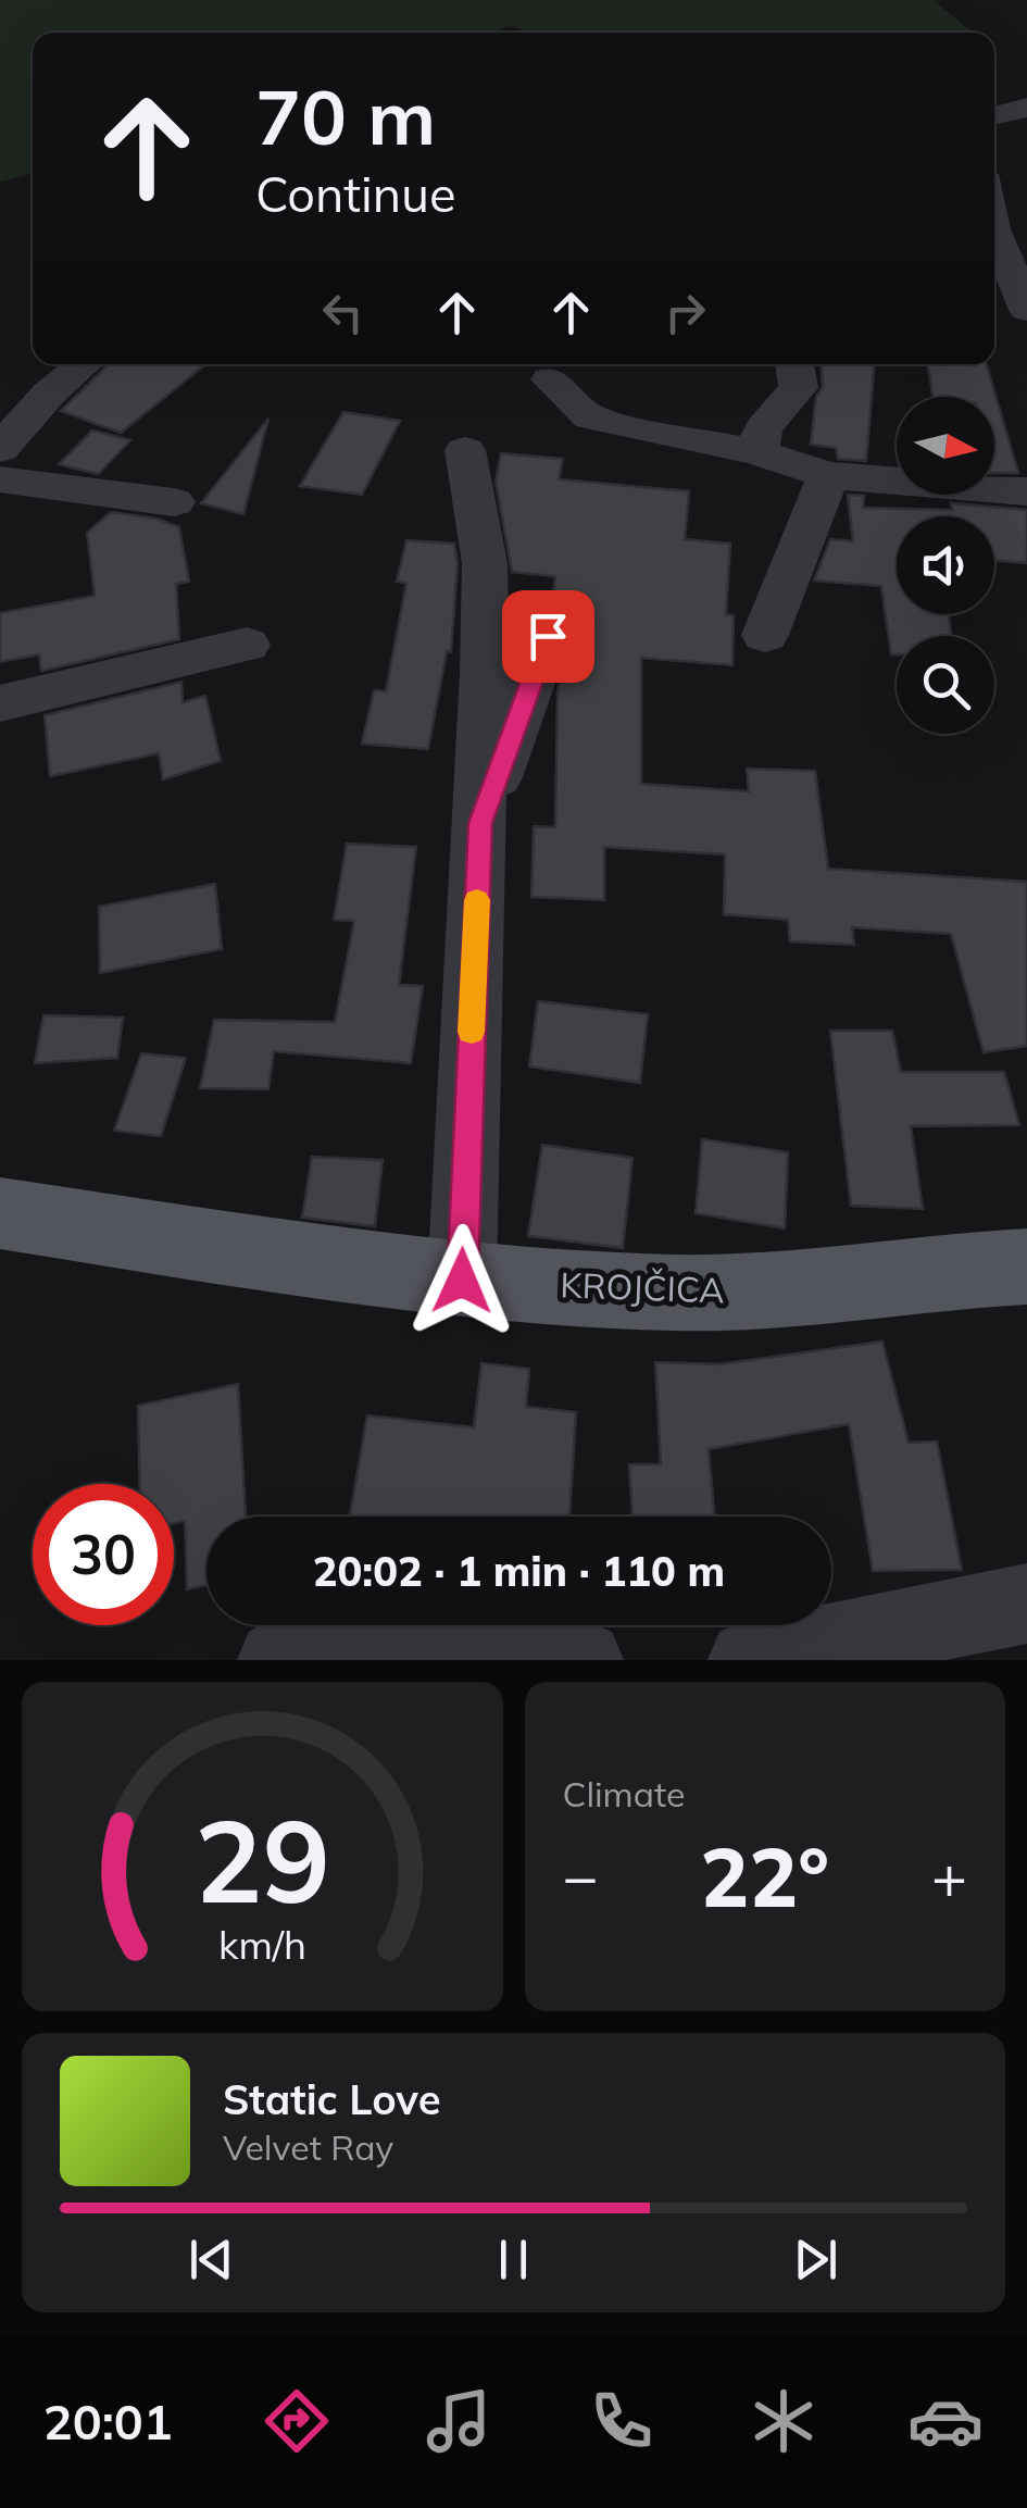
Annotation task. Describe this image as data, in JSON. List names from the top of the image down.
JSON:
{
  "streets": {
    "main road": ["KROJČICA"]
  },
  "north": "right",
  "page": {
    "turn": ["70 m", "Continue"],
    "limit": "30",
    "trip": "20:02 · 1 min · 110 m",
    "tile": "Climate",
    "heat": ["−", "22°", "+"],
    "song": ["Static Love", "Velvet Ray"],
    "tabs": "20:01",
    "gauge": ["29", "km/h"]
  }
}
